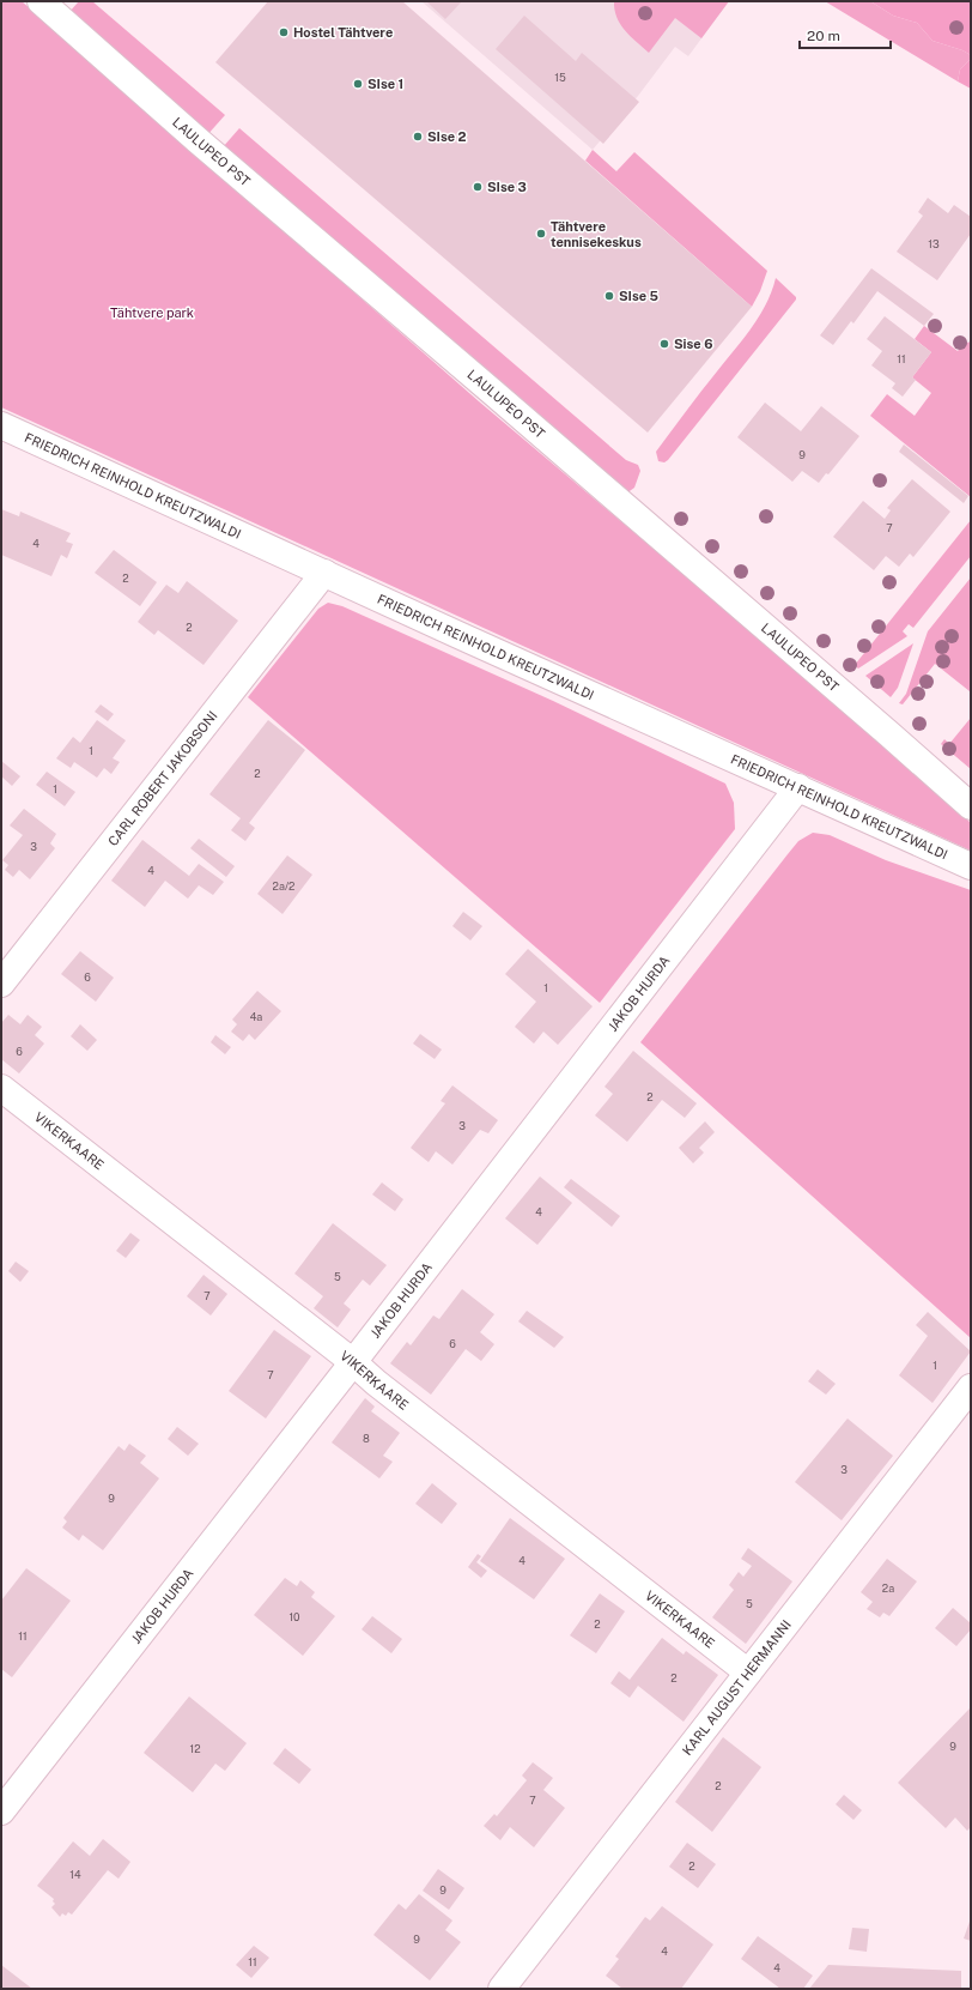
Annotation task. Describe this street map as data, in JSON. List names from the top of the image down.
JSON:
{
  "streets": {
    "street": [
      "LAULUPEO PST",
      "FRIEDRICH REINHOLD KREUTZWALDI",
      "CARL ROBERT JAKOBSONI",
      "JAKOB HURDA",
      "VIKERKAARE",
      "KARL AUGUST HERMANNI"
    ]
  },
  "crossings": [
    ["FRIEDRICH REINHOLD KREUTZWALDI", "CARL ROBERT JAKOBSONI"],
    ["FRIEDRICH REINHOLD KREUTZWALDI", "JAKOB HURDA"],
    ["JAKOB HURDA", "VIKERKAARE"],
    ["VIKERKAARE", "KARL AUGUST HERMANNI"]
  ],
  "parks": ["Tähtvere park"],
  "places": [
    "Hostel Tähtvere",
    "SIse 1",
    "SIse 2",
    "SIse 3",
    "Tähtvere tennisekeskus",
    "SIse 5",
    "Sise 6"
  ],
  "house_numbers": [
    "15",
    "13",
    "11",
    "9",
    "7",
    "4",
    "2",
    "2",
    "1",
    "2",
    "1",
    "3",
    "4",
    "2a/2",
    "6",
    "1",
    "4a",
    "6",
    "2",
    "3",
    "4",
    "5",
    "7",
    "6",
    "1",
    "7",
    "8",
    "3",
    "9",
    "4",
    "2a",
    "5",
    "10",
    "2",
    "11",
    "2",
    "9",
    "12",
    "2",
    "7",
    "2",
    "14",
    "9",
    "9",
    "4",
    "11",
    "4"
  ],
  "scale_bar": "20 m"
}
